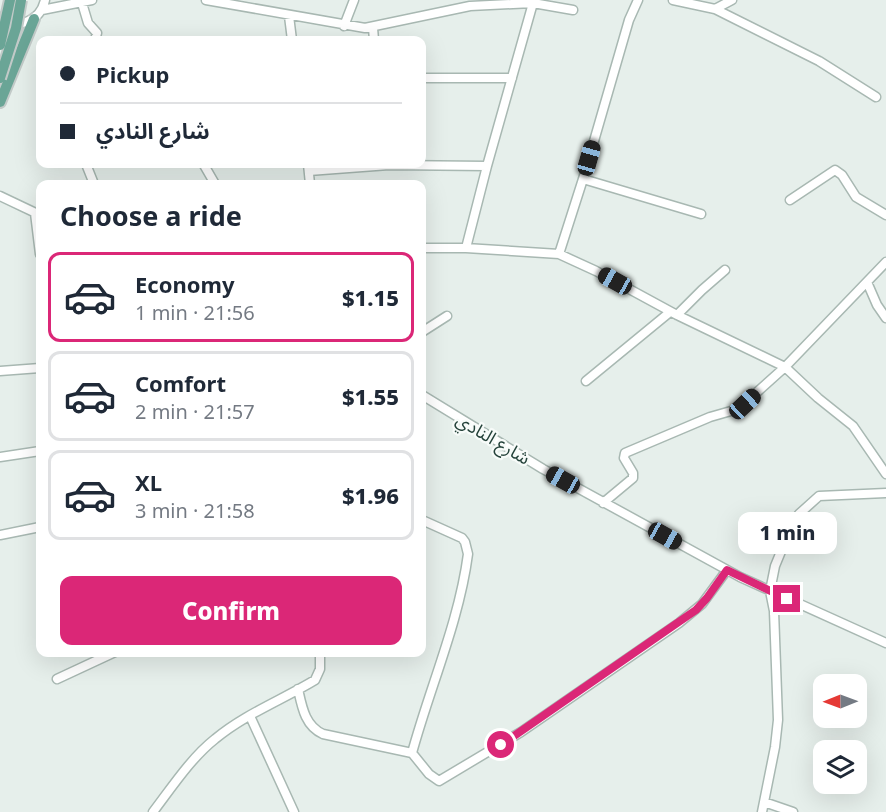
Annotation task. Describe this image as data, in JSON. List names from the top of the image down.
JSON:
{
  "streets": {
    "street": ["شارع النادي"]
  },
  "north": "left",
  "page": {
    "banner": ["Pickup", "شارع النادي"],
    "heading": "Choose a ride",
    "list": [
      {
        "name": "Economy",
        "note": "1 min · 21:56",
        "value": "$1.15"
      },
      {
        "name": "Comfort",
        "note": "2 min · 21:57",
        "value": "$1.55"
      },
      {
        "name": "XL",
        "note": "3 min · 21:58",
        "value": "$1.96"
      }
    ],
    "bubble": "1 min",
    "buttons": "Confirm"
  }
}
